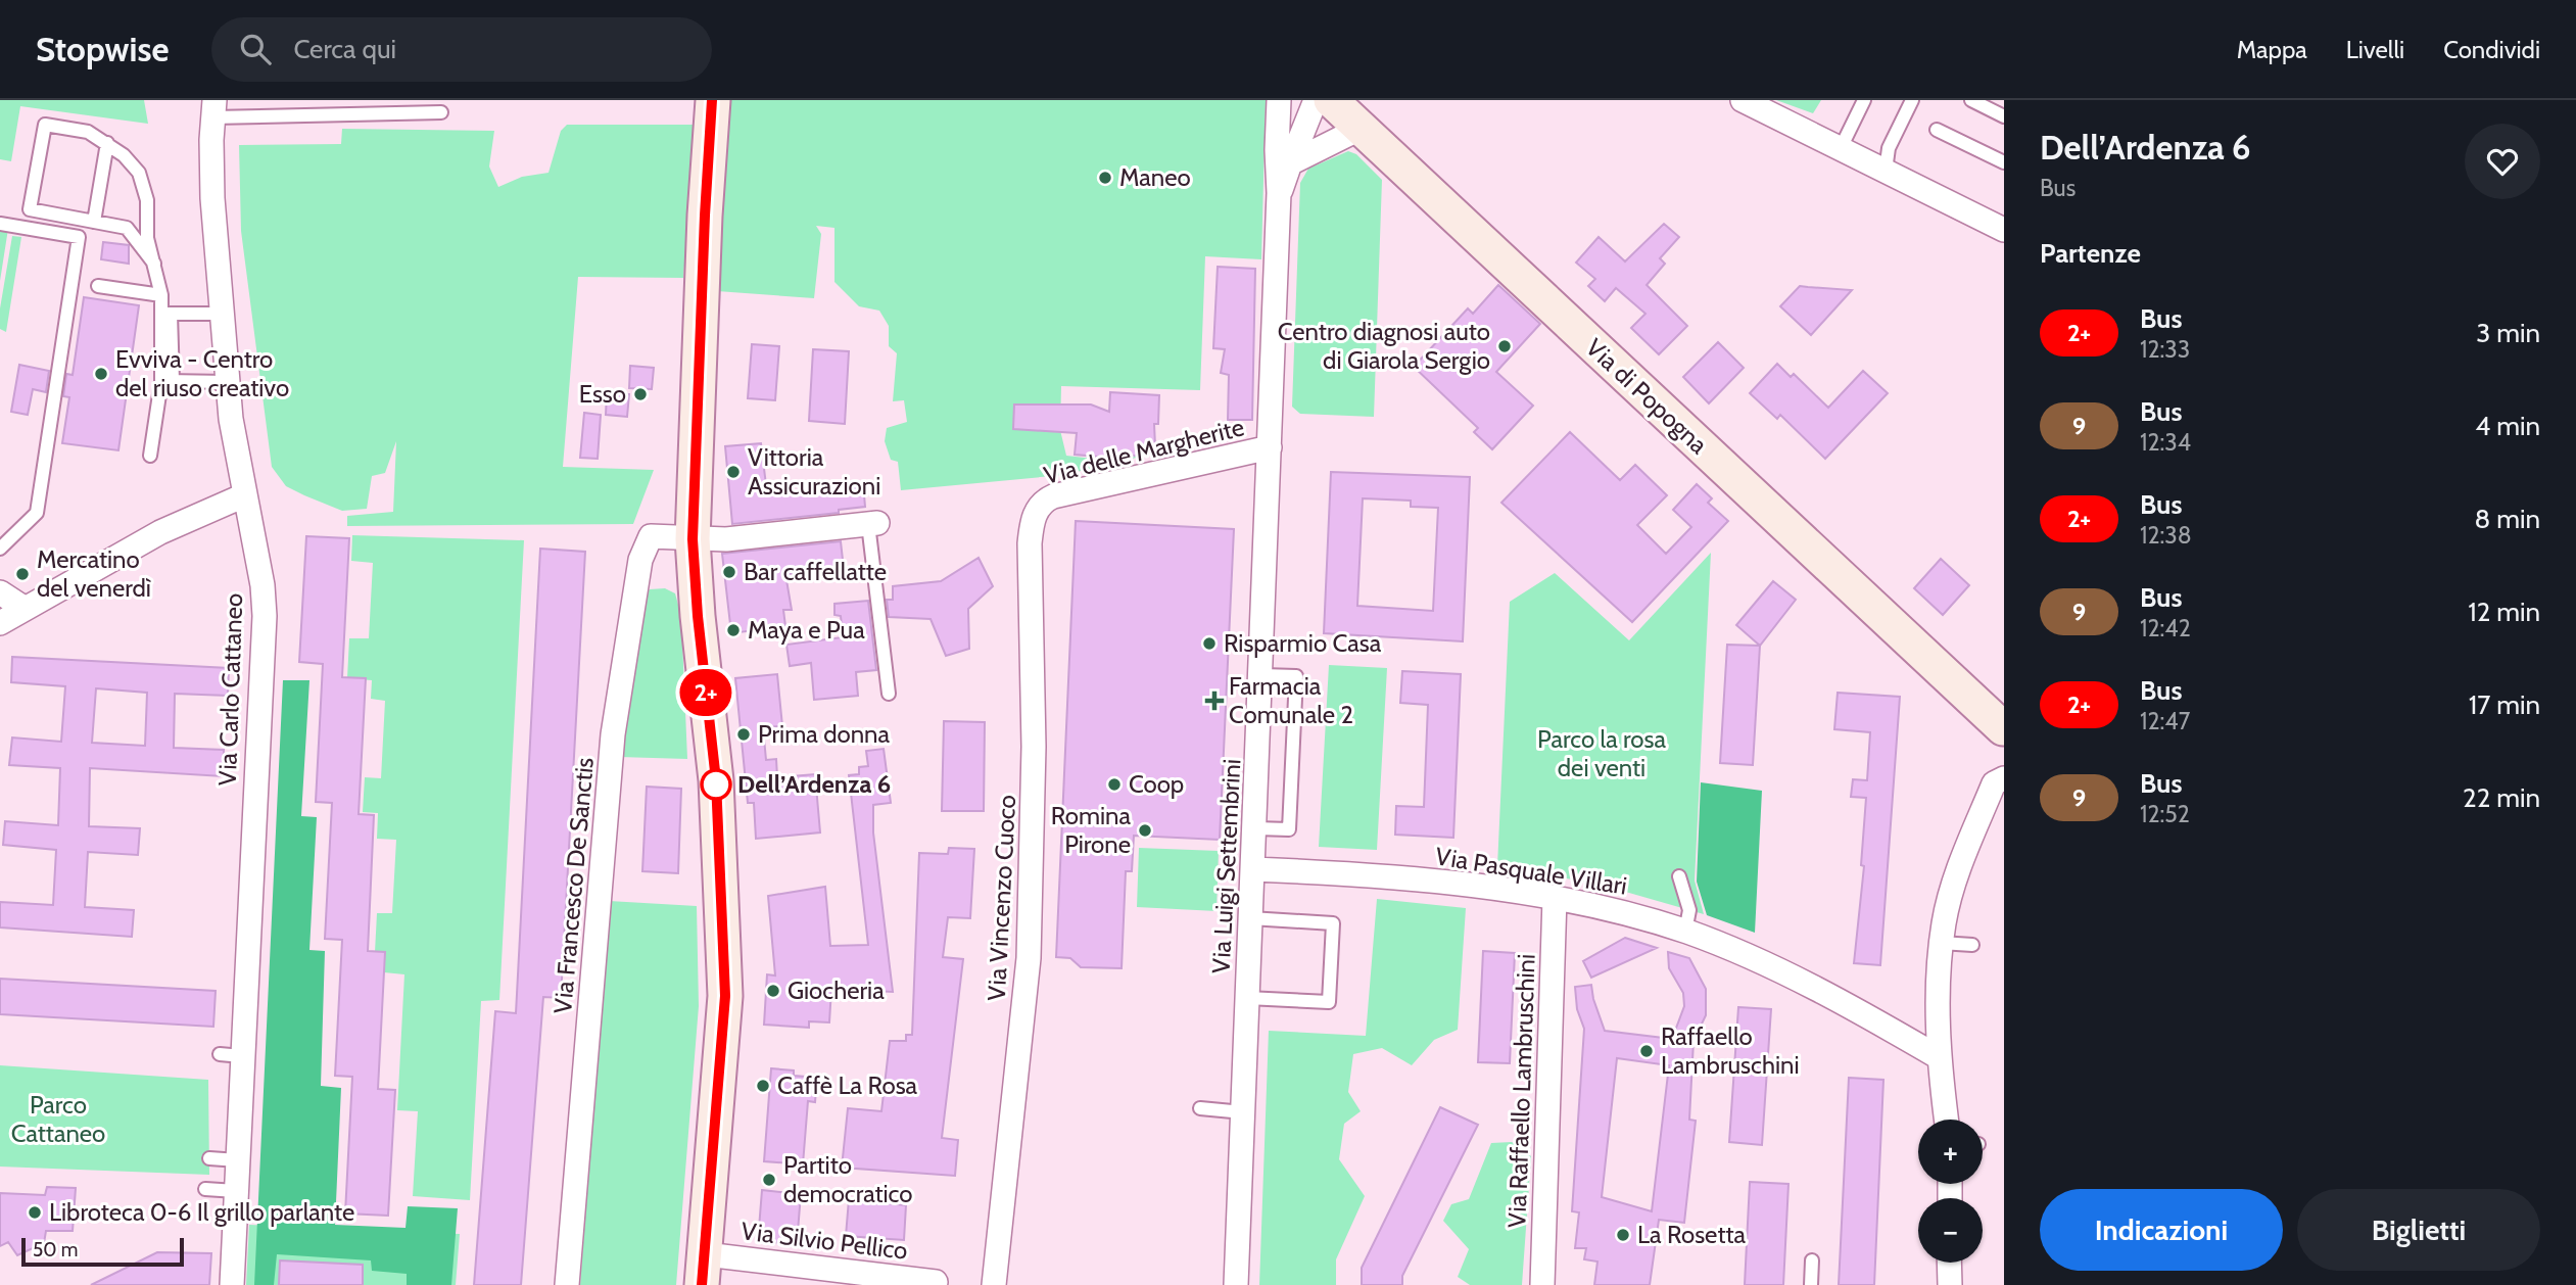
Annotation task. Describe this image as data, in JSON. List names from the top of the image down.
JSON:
{
  "streets": {
    "main road": ["Via di Popogna"],
    "street": [
      "Via delle Margherite",
      "Via Carlo Cattaneo",
      "Via Luigi Settembrini",
      "Via Pasquale Villari",
      "Via Francesco De Sanctis",
      "Via Vincenzo Cuoco",
      "Via Raffaello Lambruschini",
      "Via Silvio Pellico"
    ]
  },
  "crossings": [
    ["Via delle Margherite", "Via Luigi Settembrini"],
    ["Via delle Margherite", "Via Vincenzo Cuoco"],
    ["Via Luigi Settembrini", "Via Pasquale Villari"],
    ["Via Pasquale Villari", "Via Raffaello Lambruschini"]
  ],
  "parks": ["Parco la rosa dei venti", "Parco Cattaneo"],
  "places": {
    "other": [
      "Maneo",
      "Centro diagnosi auto di Giarola Sergio",
      "Evviva - Centro del riuso creativo",
      "Esso",
      "Vittoria Assicurazioni",
      "Bar caffellatte",
      "Mercatino del venerdì",
      "Maya e Pua",
      "Risparmio Casa",
      "Prima donna",
      "Dell’Ardenza 6",
      "Coop",
      "Romina Pirone",
      "Giocheria",
      "Raffaello Lambruschini",
      "Caffè La Rosa",
      "Partito democratico",
      "Libroteca 0-6 Il grillo parlante",
      "La Rosetta"
    ],
    "health": ["Farmacia Comunale 2"]
  },
  "lines": ["bus line 2+"],
  "scale_bar": "50 m",
  "page": {
    "header": "Stopwise",
    "search": "Cerca qui",
    "nav": ["Mappa", "Livelli", "Condividi"],
    "on_map": "2+",
    "heading": [
      ["Dell’Ardenza 6", "Bus"],
      "Partenze"
    ],
    "list": [
      {
        "mark": "2+",
        "name": "Bus",
        "note": "12:33",
        "value": "3 min"
      },
      {
        "mark": "9",
        "name": "Bus",
        "note": "12:34",
        "value": "4 min"
      },
      {
        "mark": "2+",
        "name": "Bus",
        "note": "12:38",
        "value": "8 min"
      },
      {
        "mark": "9",
        "name": "Bus",
        "note": "12:42",
        "value": "12 min"
      },
      {
        "mark": "2+",
        "name": "Bus",
        "note": "12:47",
        "value": "17 min"
      },
      {
        "mark": "9",
        "name": "Bus",
        "note": "12:52",
        "value": "22 min"
      }
    ],
    "map_buttons": ["+", "−"],
    "buttons": ["Indicazioni", "Biglietti"],
    "scale": "50 m"
  }
}
